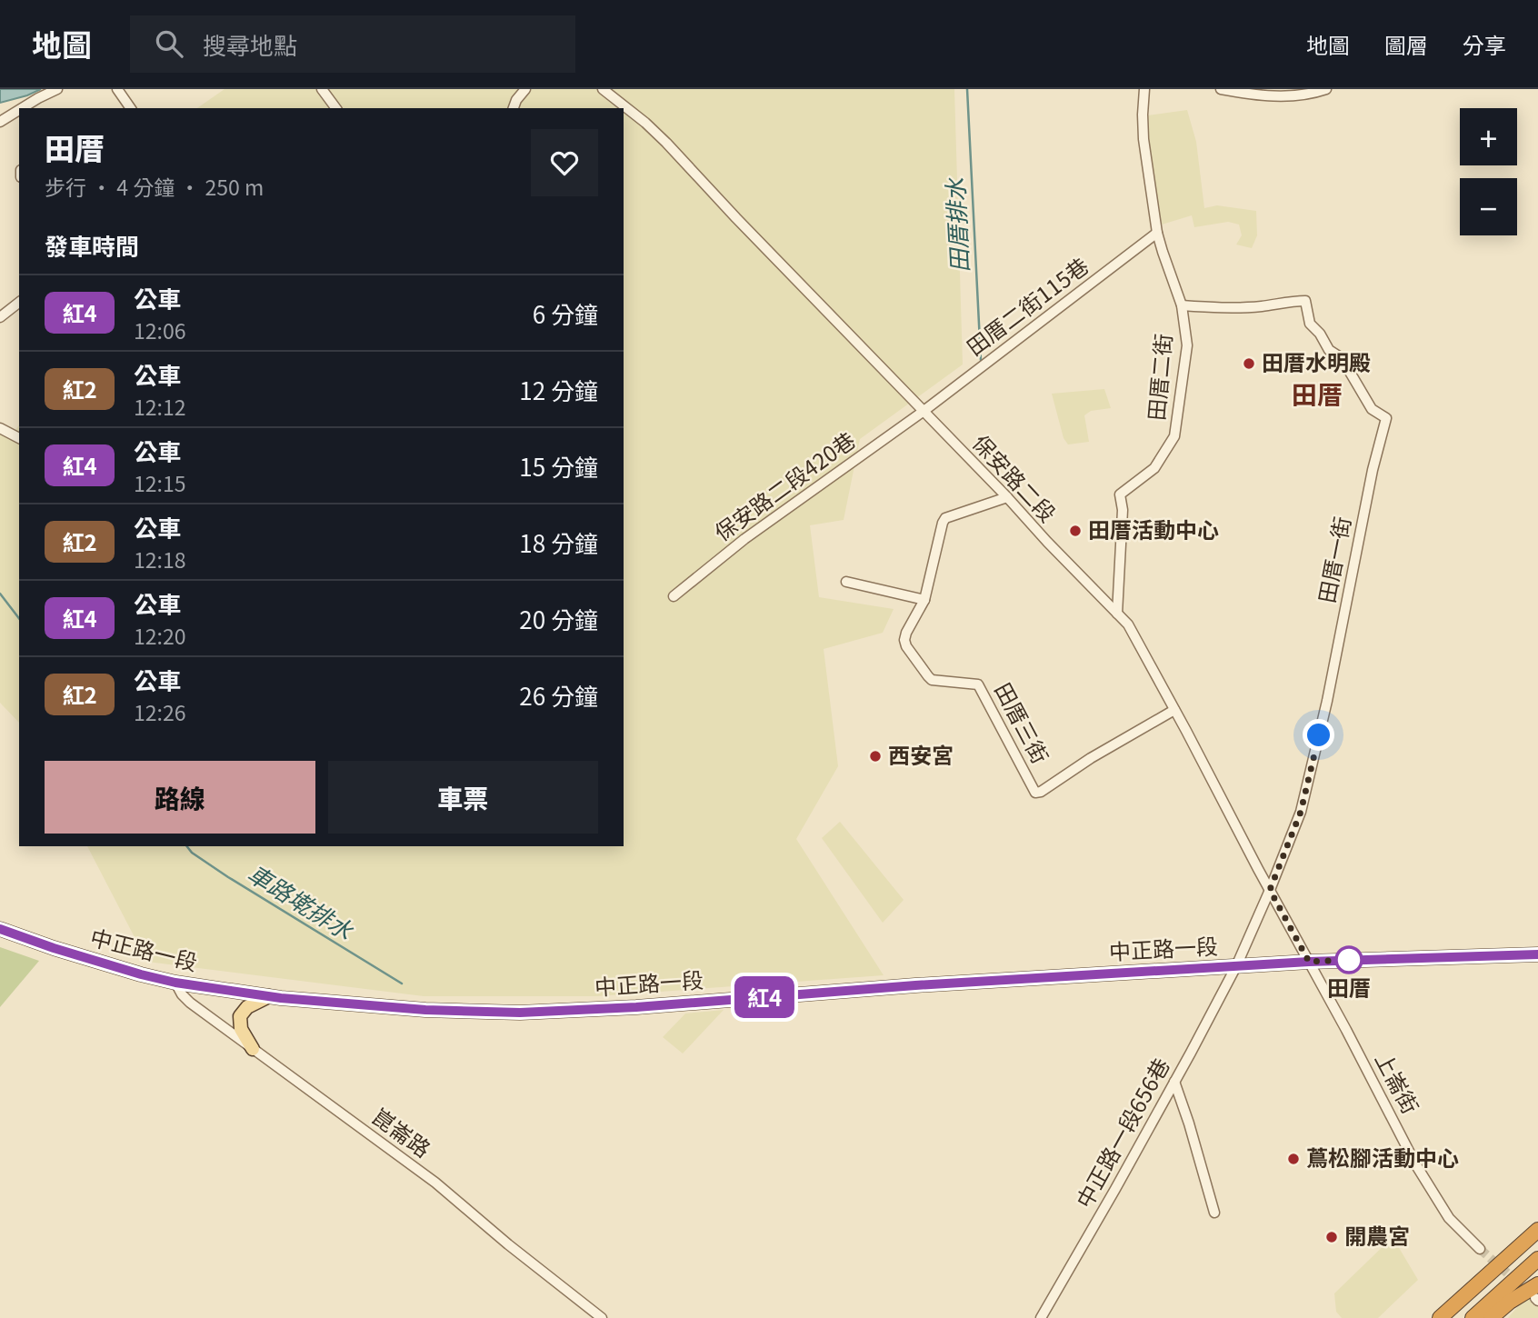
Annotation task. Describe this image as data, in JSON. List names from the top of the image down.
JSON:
{
  "streets": {
    "main road": ["中正路一段"],
    "street": [
      "田厝二街115巷",
      "田厝二街",
      "保安路二段",
      "保安路二段420巷",
      "田厝一街",
      "田厝三街",
      "上崙街",
      "崑崙路",
      "中正路一段656巷"
    ]
  },
  "crossings": [
    ["田厝二街115巷", "田厝二街"],
    ["田厝二街115巷", "保安路二段"],
    ["田厝二街115巷", "保安路二段420巷"],
    ["田厝二街", "保安路二段"],
    ["田厝二街", "田厝一街"],
    ["保安路二段", "保安路二段420巷"],
    ["保安路二段", "田厝一街"],
    ["保安路二段", "田厝三街"],
    ["保安路二段", "中正路一段"],
    ["保安路二段", "上崙街"],
    ["田厝一街", "中正路一段"],
    ["田厝一街", "中正路一段656巷"],
    ["中正路一段", "上崙街"],
    ["中正路一段", "崑崙路"],
    ["中正路一段", "中正路一段656巷"]
  ],
  "districts": ["田厝"],
  "water": ["田厝排水", "車路墘排水"],
  "places": [
    "田厝水明殿",
    "田厝活動中心",
    "西安宮",
    "田厝",
    "蔦松腳活動中心",
    "開農宮"
  ],
  "lines": ["bus line 紅4"],
  "page": {
    "header": "地圖",
    "search": "搜尋地點",
    "nav": ["地圖", "圖層", "分享"],
    "on_map": "紅4",
    "map_buttons": ["+", "−"],
    "heading": [
      ["田厝", "步行 · 4 分鐘 · 250 m"],
      "發車時間"
    ],
    "list": [
      {
        "mark": "紅4",
        "name": "公車",
        "note": "12:06",
        "value": "6 分鐘"
      },
      {
        "mark": "紅2",
        "name": "公車",
        "note": "12:12",
        "value": "12 分鐘"
      },
      {
        "mark": "紅4",
        "name": "公車",
        "note": "12:15",
        "value": "15 分鐘"
      },
      {
        "mark": "紅2",
        "name": "公車",
        "note": "12:18",
        "value": "18 分鐘"
      },
      {
        "mark": "紅4",
        "name": "公車",
        "note": "12:20",
        "value": "20 分鐘"
      },
      {
        "mark": "紅2",
        "name": "公車",
        "note": "12:26",
        "value": "26 分鐘"
      }
    ],
    "buttons": ["路線", "車票"]
  }
}
